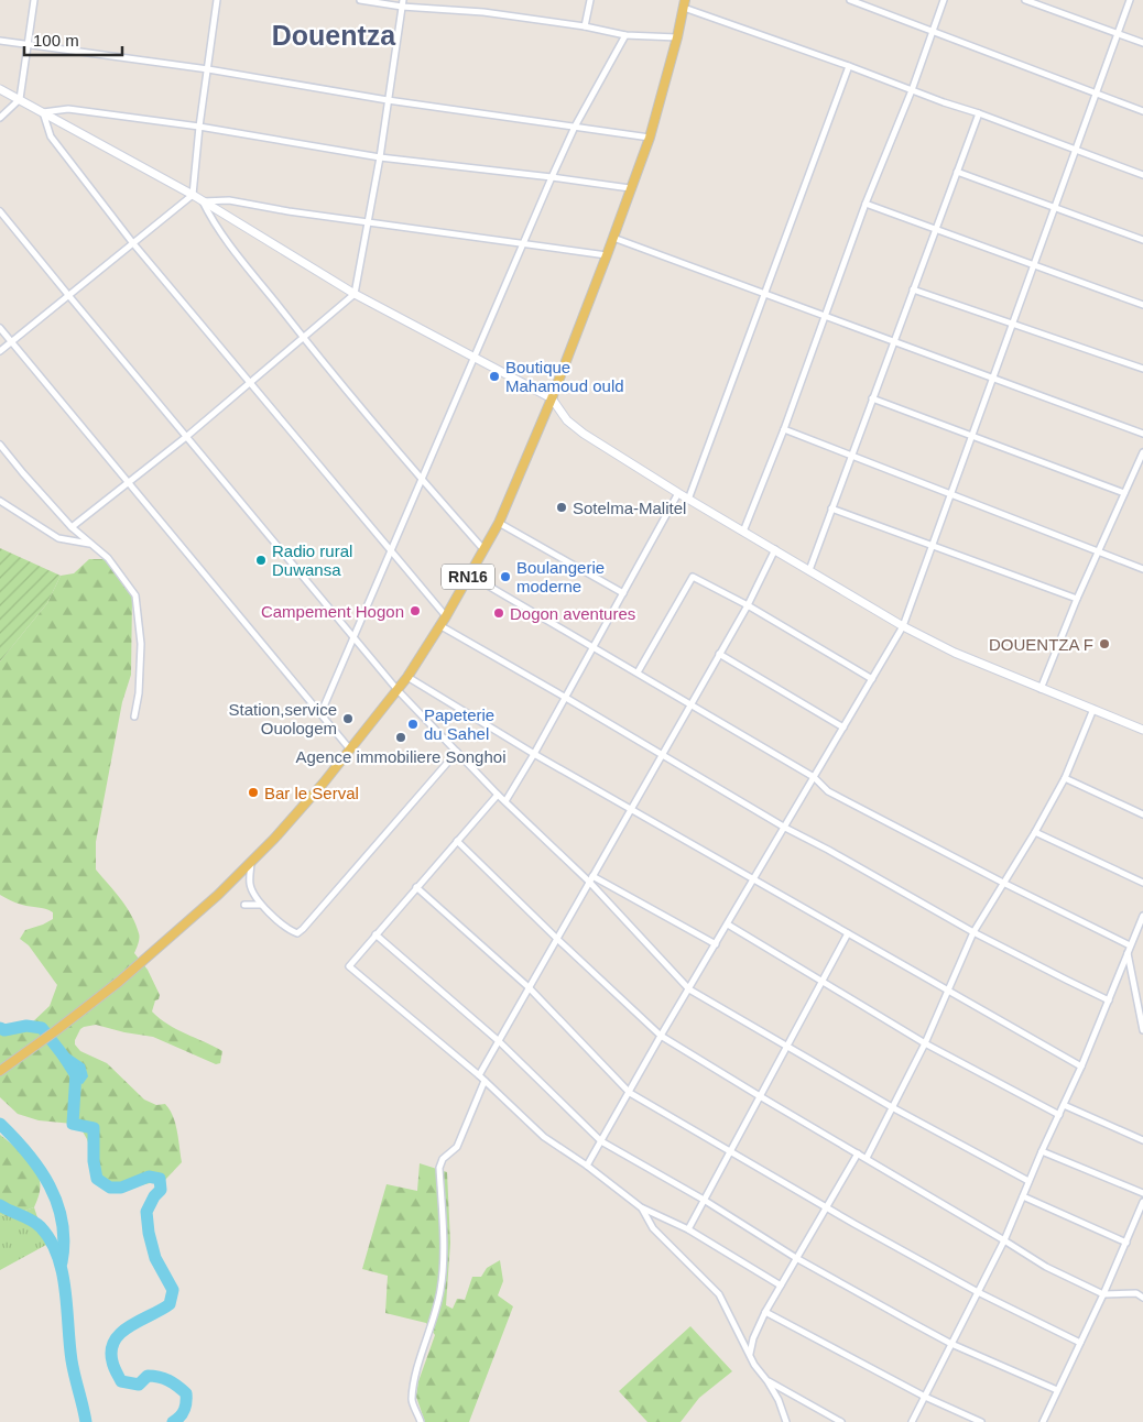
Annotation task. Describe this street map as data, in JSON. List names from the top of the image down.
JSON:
{
  "streets": {
    "main road": ["RN16"]
  },
  "districts": ["Douentza"],
  "places": [
    "Boutique Mahamoud ould",
    "Sotelma-Malitel",
    "Radio rural Duwansa",
    "Boulangerie moderne",
    "Campement Hogon",
    "Dogon aventures",
    "DOUENTZA F",
    "Station,service Ouologem",
    "Papeterie du Sahel",
    "Agence immobiliere Songhoi",
    "Bar le Serval"
  ],
  "scale_bar": "100 m"
}
